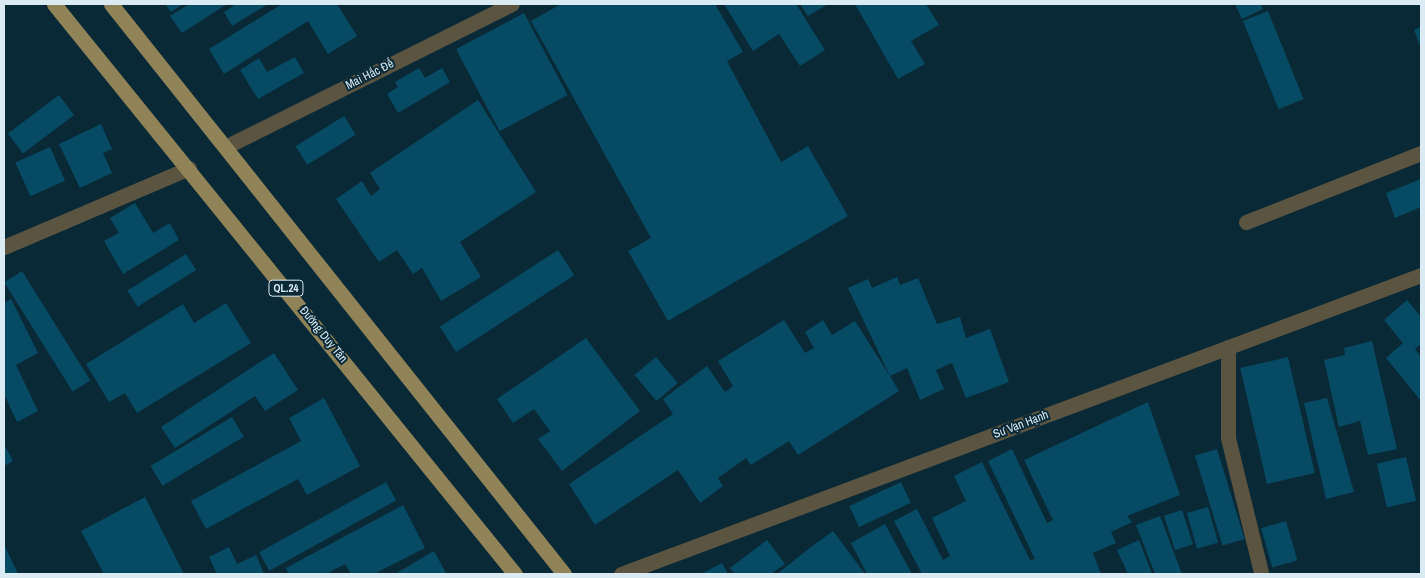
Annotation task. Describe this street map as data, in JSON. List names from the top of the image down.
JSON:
{
  "streets": {
    "main road": ["QL.24", "Đường Duy Tân"],
    "street": ["Mai Hắc Đế", "Sư Vạn Hạnh"]
  }
}
